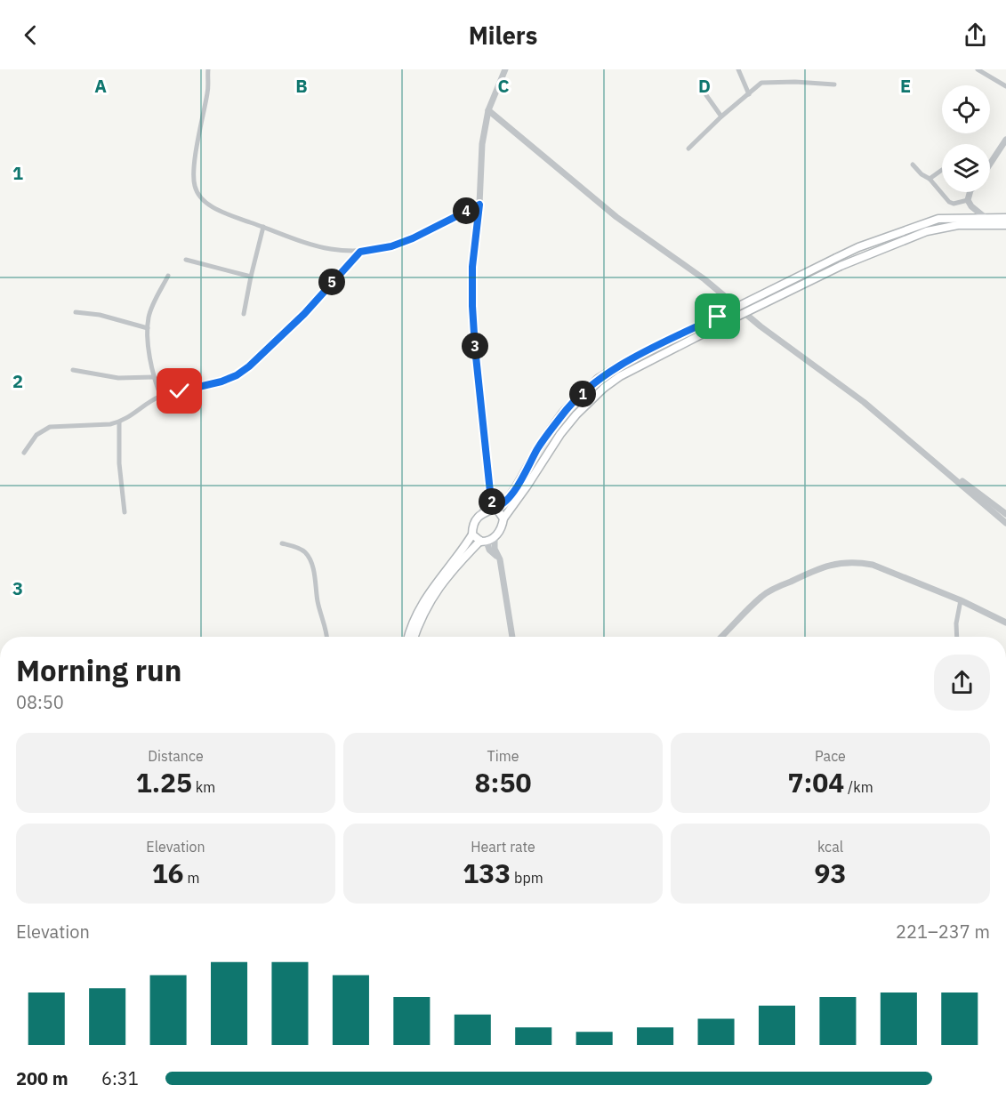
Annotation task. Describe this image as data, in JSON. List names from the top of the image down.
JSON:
{
  "page": {
    "header": "Milers",
    "pins": [
      "4",
      "5",
      "3",
      "1",
      "2"
    ],
    "heading": ["Morning run", "08:50"],
    "stats": [
      ["Distance", "1.25 km"],
      ["Time", "8:50"],
      ["Pace", "7:04 /km"],
      ["Elevation", "16 m"],
      ["Heart rate", "133 bpm"],
      ["kcal", "93"]
    ],
    "chart": ["Elevation", "221–237 m"],
    "list": [
      {
        "name": "200 m",
        "note": "6:31"
      }
    ]
  },
  "grid": {
    "columns": [
      "A",
      "B",
      "C",
      "D",
      "E"
    ],
    "rows": ["1", "2", "3"]
  }
}
